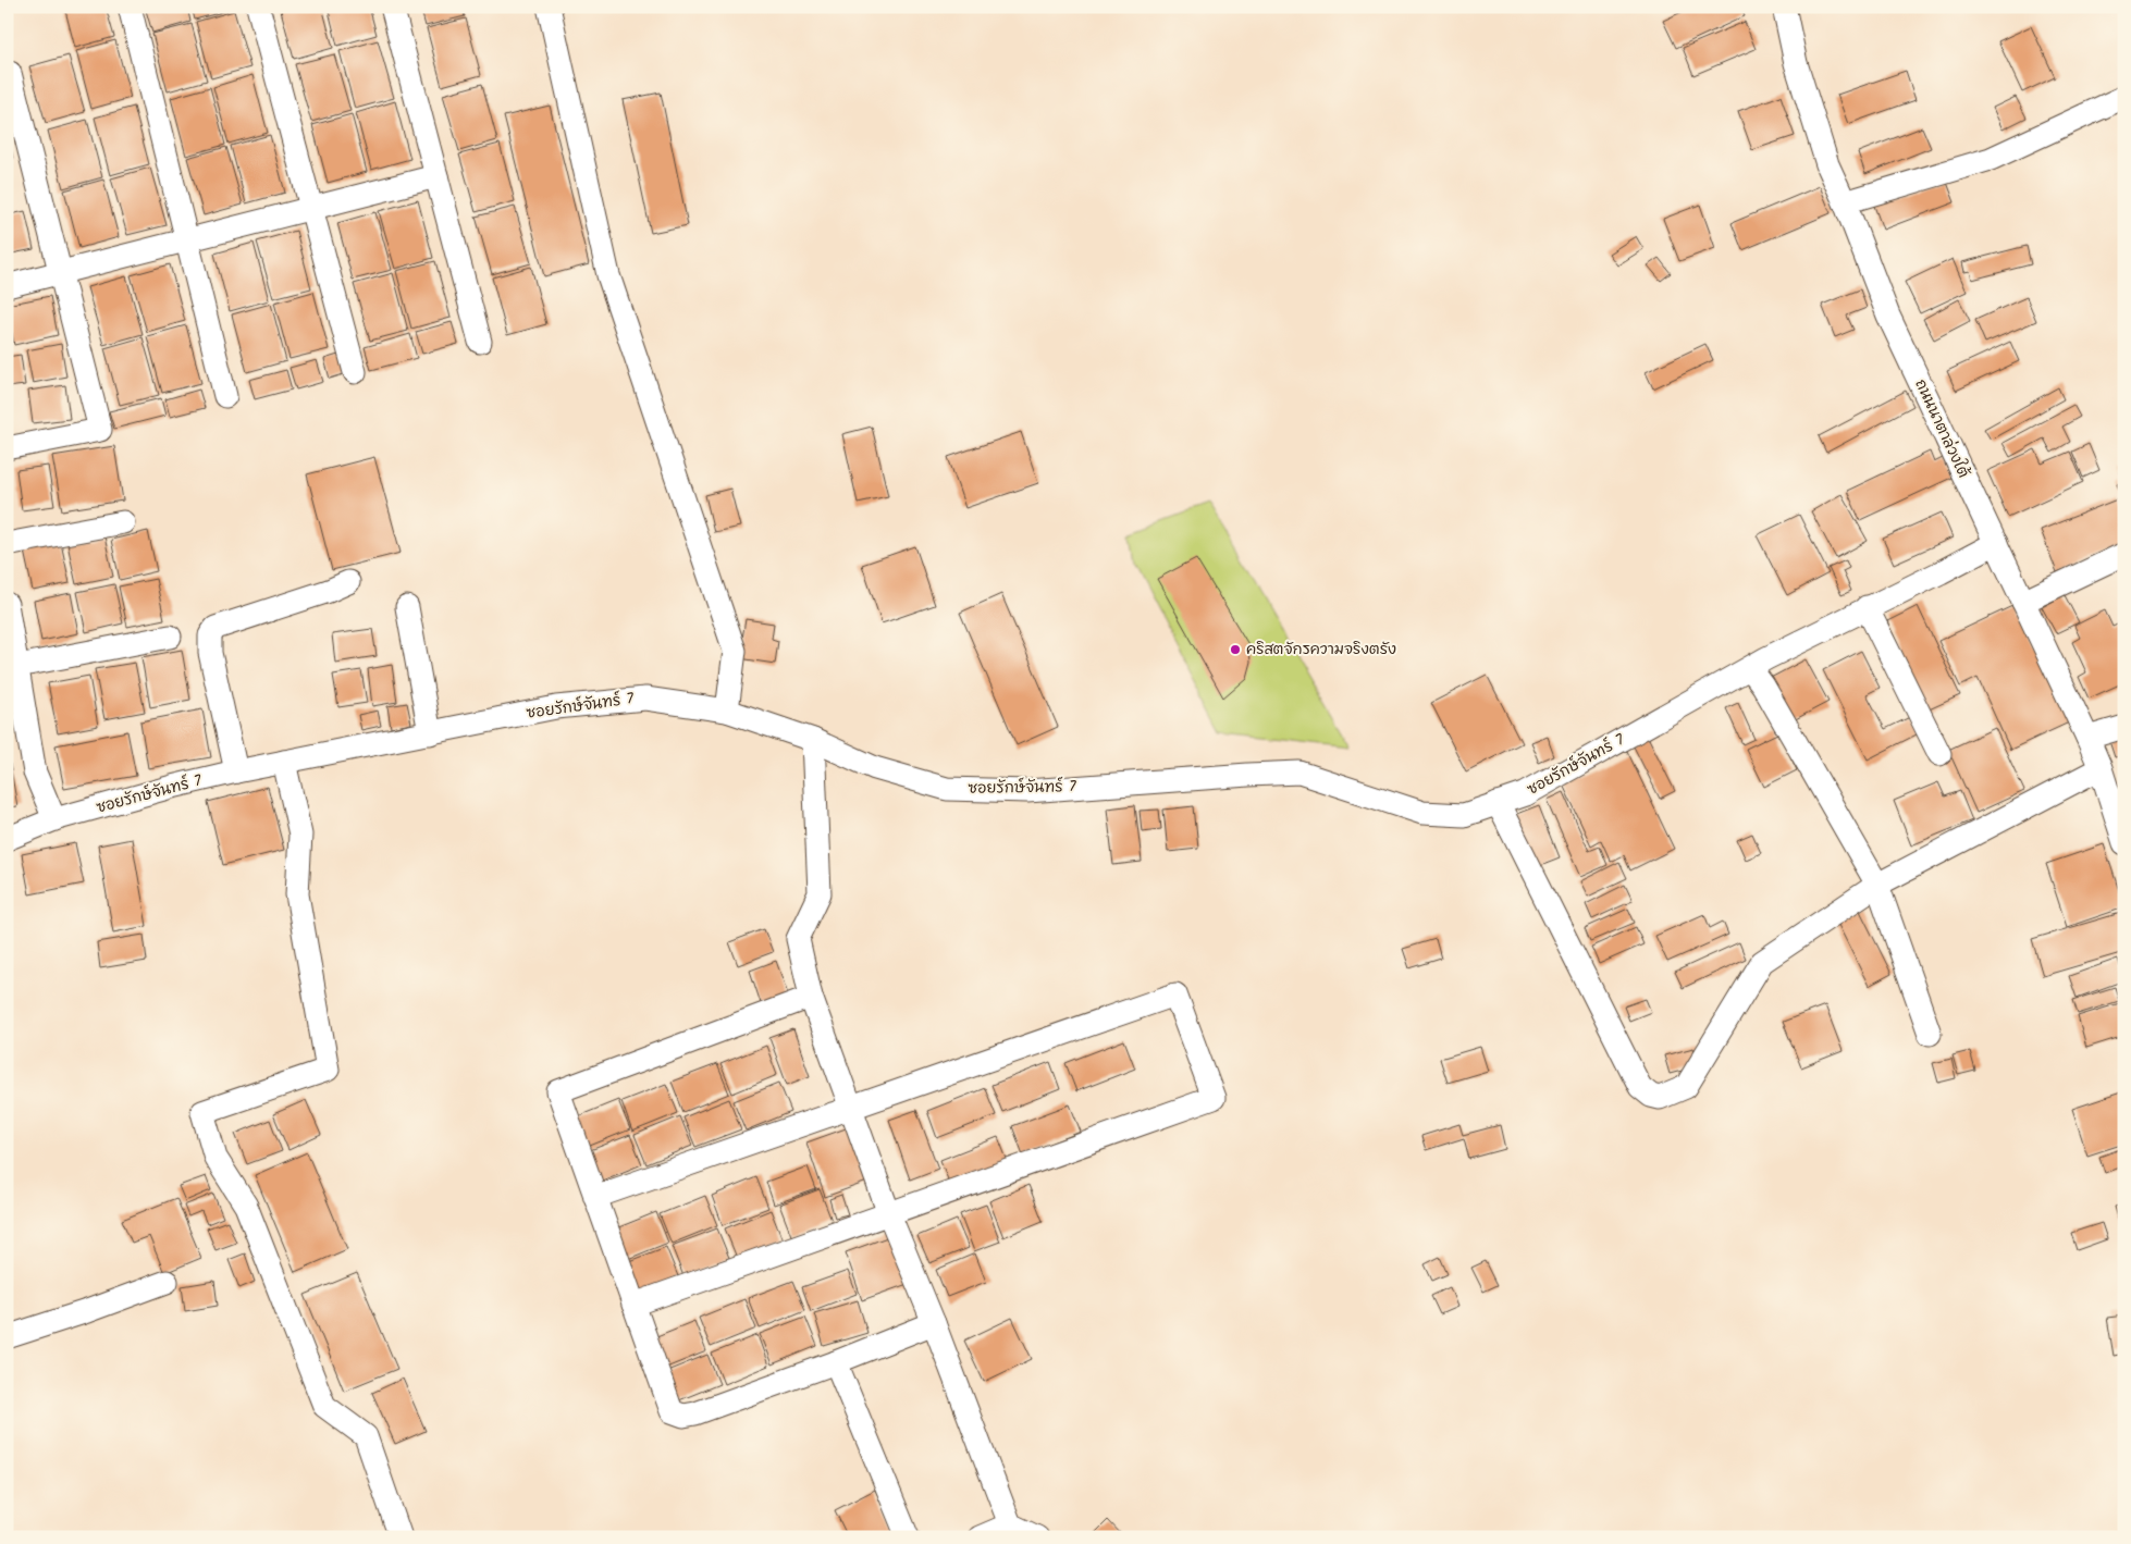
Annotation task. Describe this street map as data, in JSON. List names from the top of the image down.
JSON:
{
  "streets": {
    "street": ["ถนนนาตาล่วงใต้", "ซอยรักษ์จันทร์ 7"]
  },
  "crossings": [
    ["ถนนนาตาล่วงใต้", "ซอยรักษ์จันทร์ 7"]
  ],
  "places": ["คริสตจักรความจริงตรัง"]
}
